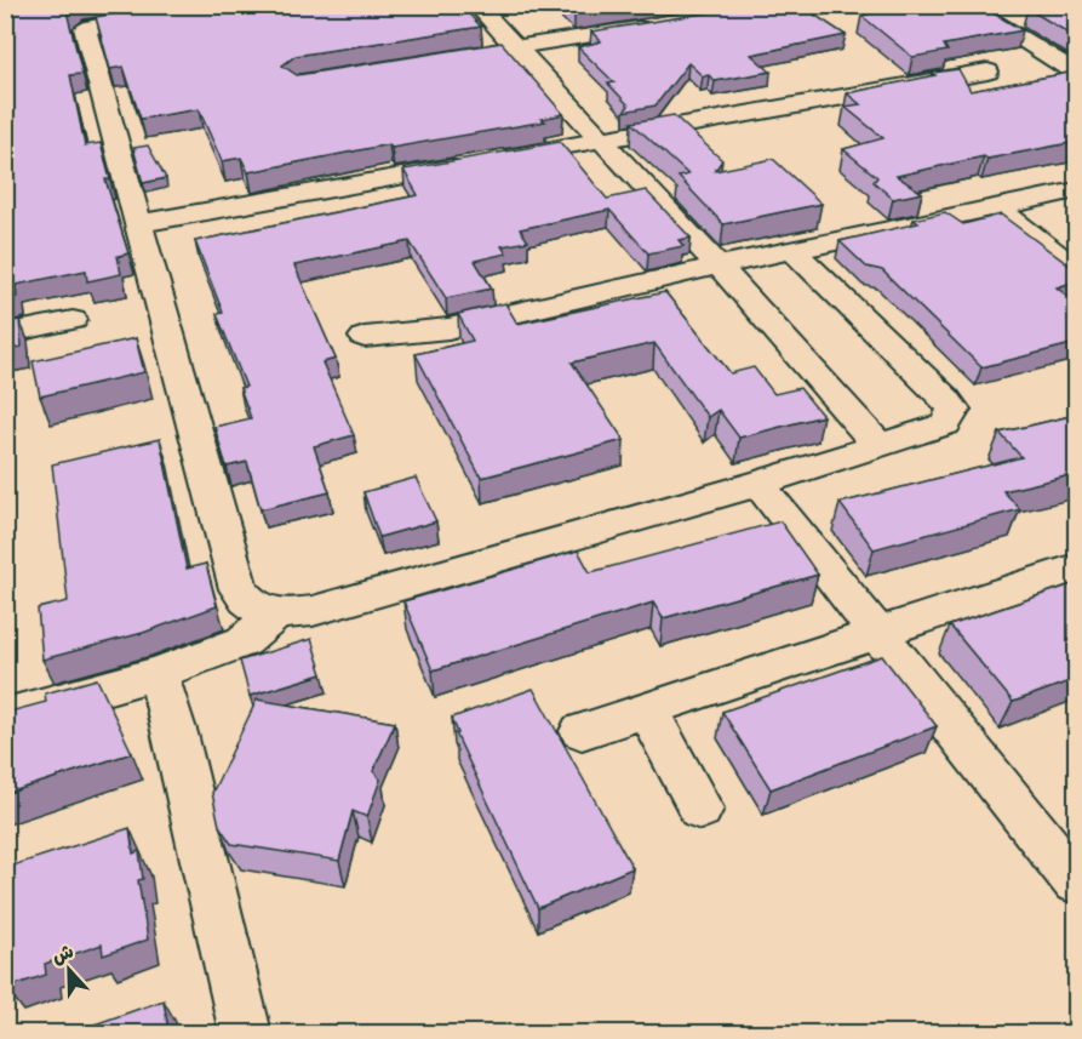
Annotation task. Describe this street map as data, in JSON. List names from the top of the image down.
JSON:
{
  "north": "top"
}
